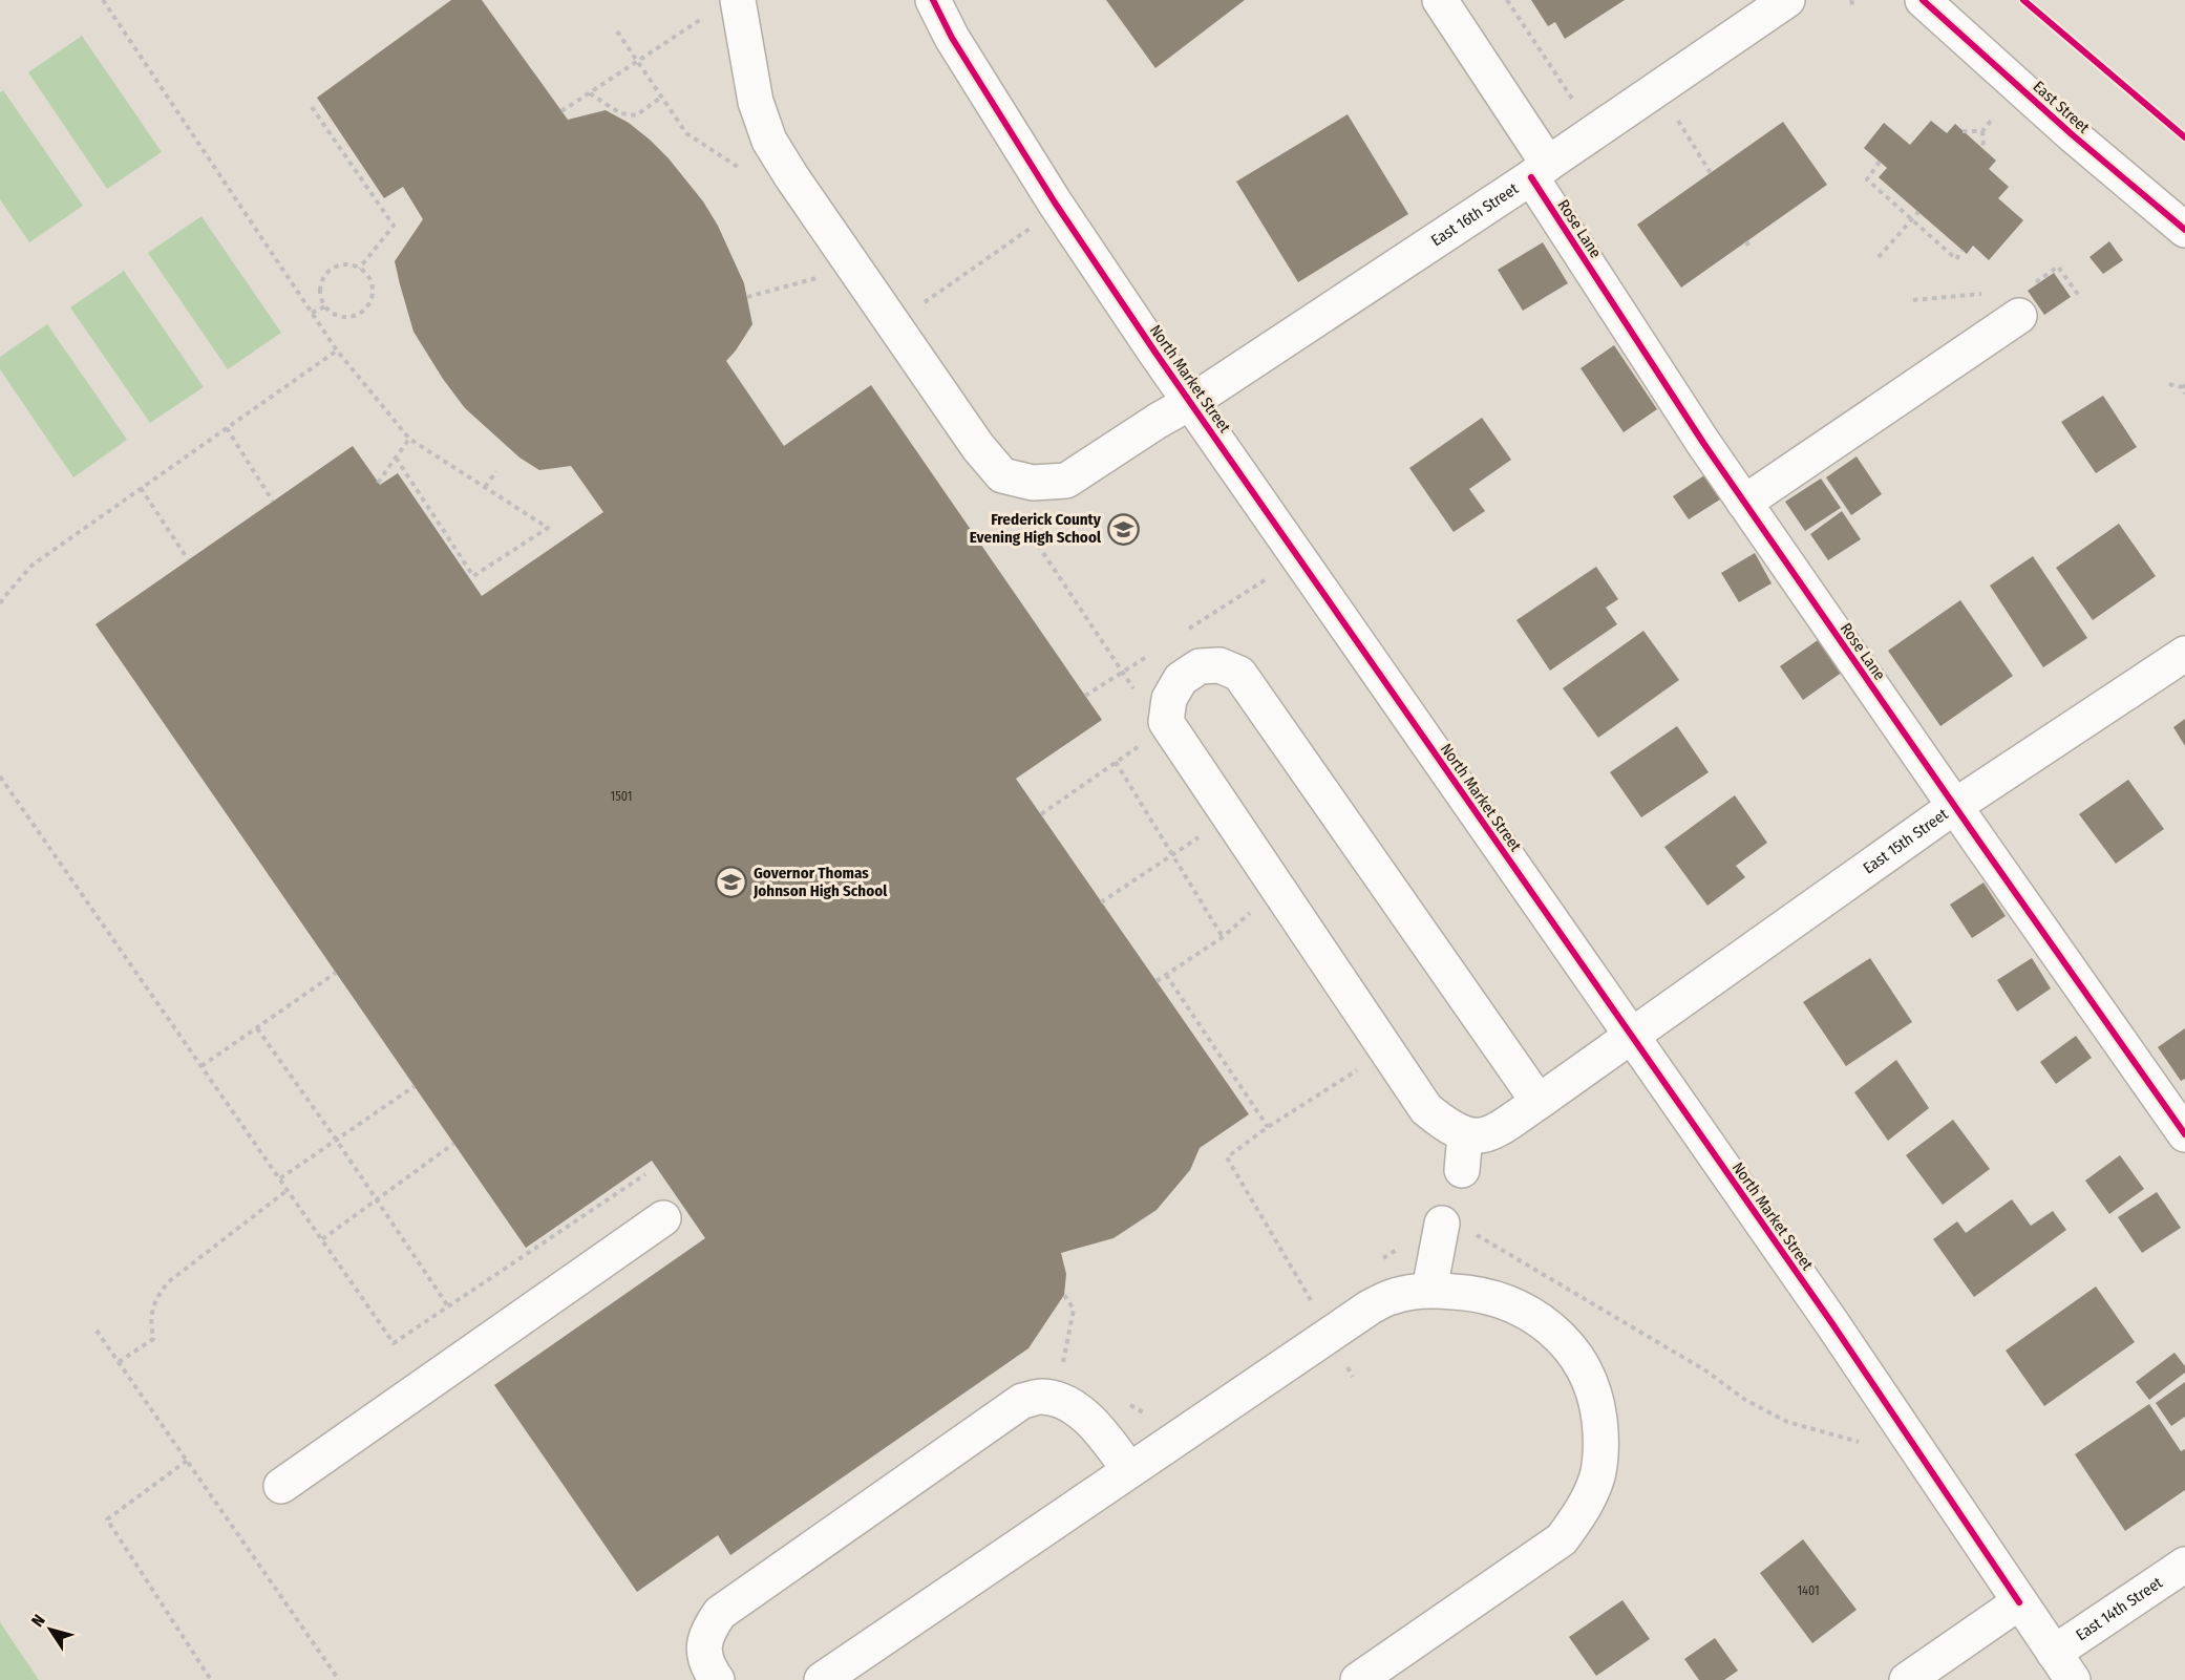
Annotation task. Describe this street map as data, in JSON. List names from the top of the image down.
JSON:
{
  "streets": {
    "street": [
      "East Street",
      "East 16th Street",
      "Rose Lane",
      "North Market Street",
      "East 15th Street",
      "East 14th Street"
    ]
  },
  "crossings": [
    ["East 16th Street", "Rose Lane"],
    ["East 16th Street", "North Market Street"],
    ["Rose Lane", "East 15th Street"],
    ["North Market Street", "East 15th Street"],
    ["North Market Street", "East 14th Street"]
  ],
  "places": {
    "school or university": ["Frederick County Evening High School", "Governor Thomas Johnson High School"]
  },
  "house_numbers": ["1501", "1401"],
  "north": "top left"
}
